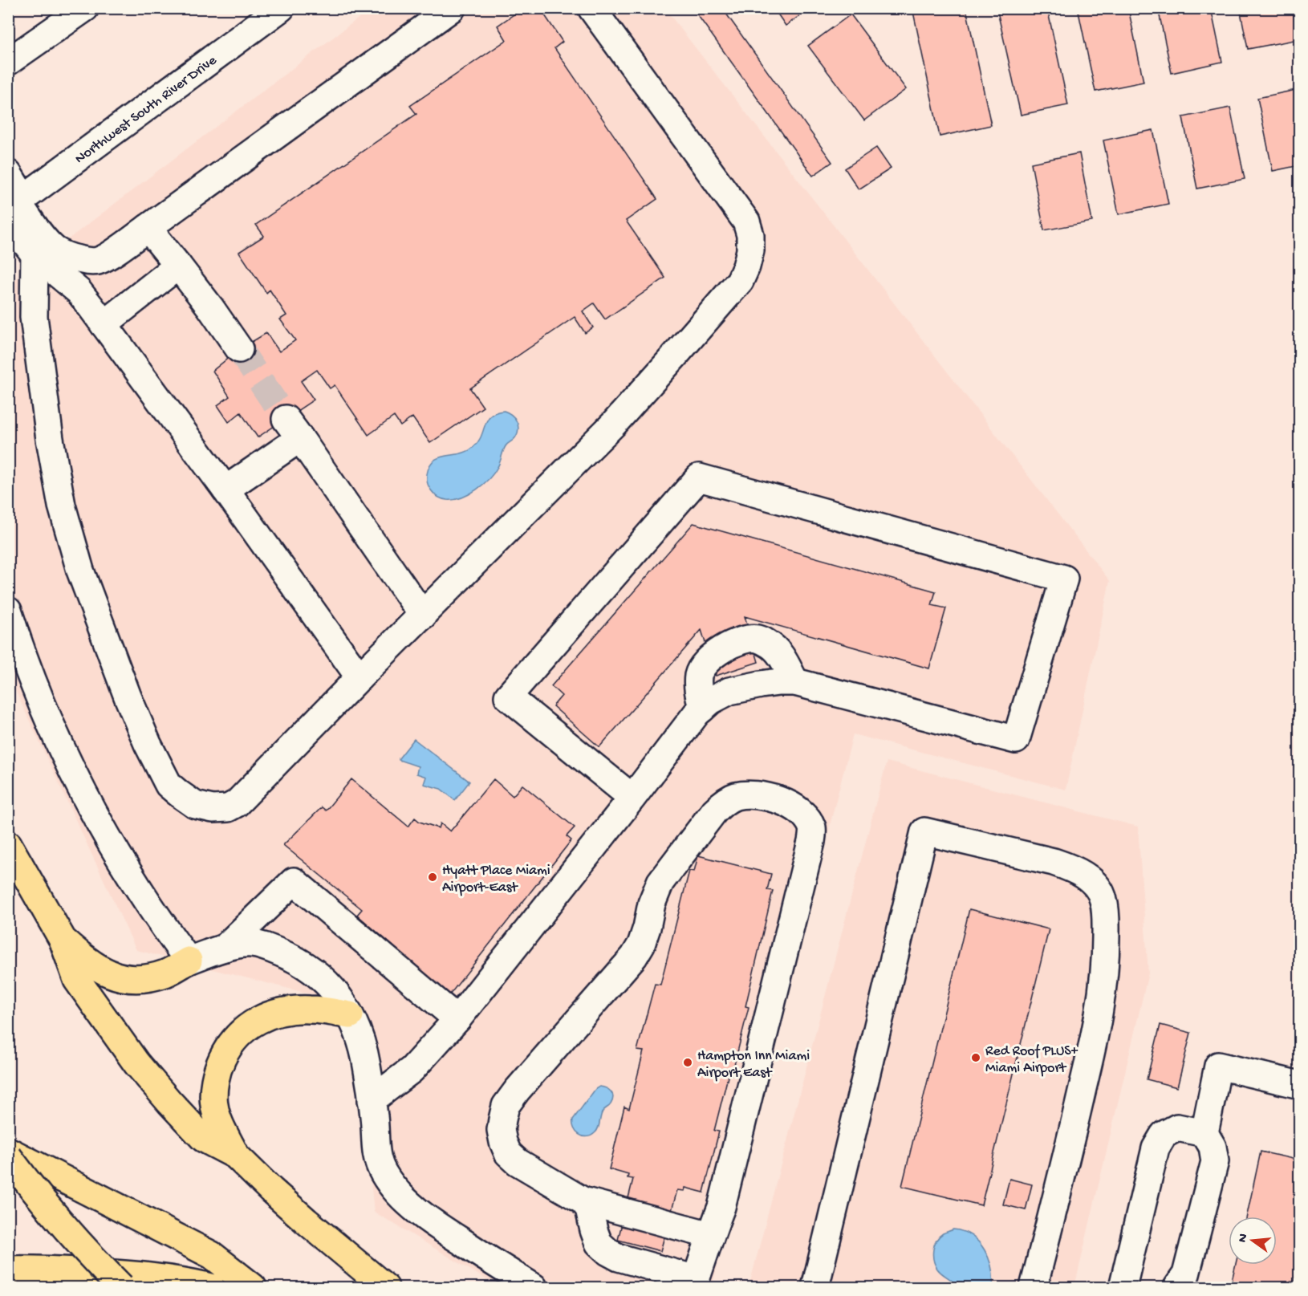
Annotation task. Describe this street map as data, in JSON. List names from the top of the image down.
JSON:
{
  "streets": {
    "street": ["Northwest South River Drive"]
  },
  "places": ["Hyatt Place Miami Airport-East", "Red Roof PLUS+ Miami Airport", "Hampton Inn Miami Airport East"],
  "north": "left"
}
